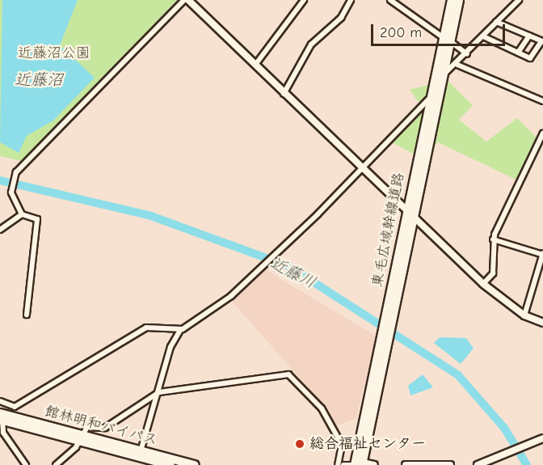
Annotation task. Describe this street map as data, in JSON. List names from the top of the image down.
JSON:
{
  "streets": {
    "highway": ["東毛広域幹線道路", "館林明和バイパス"]
  },
  "water": ["近藤沼", "近藤川"],
  "parks": ["近藤沼公園"],
  "places": ["総合福祉センター"],
  "scale_bar": "200 m"
}
